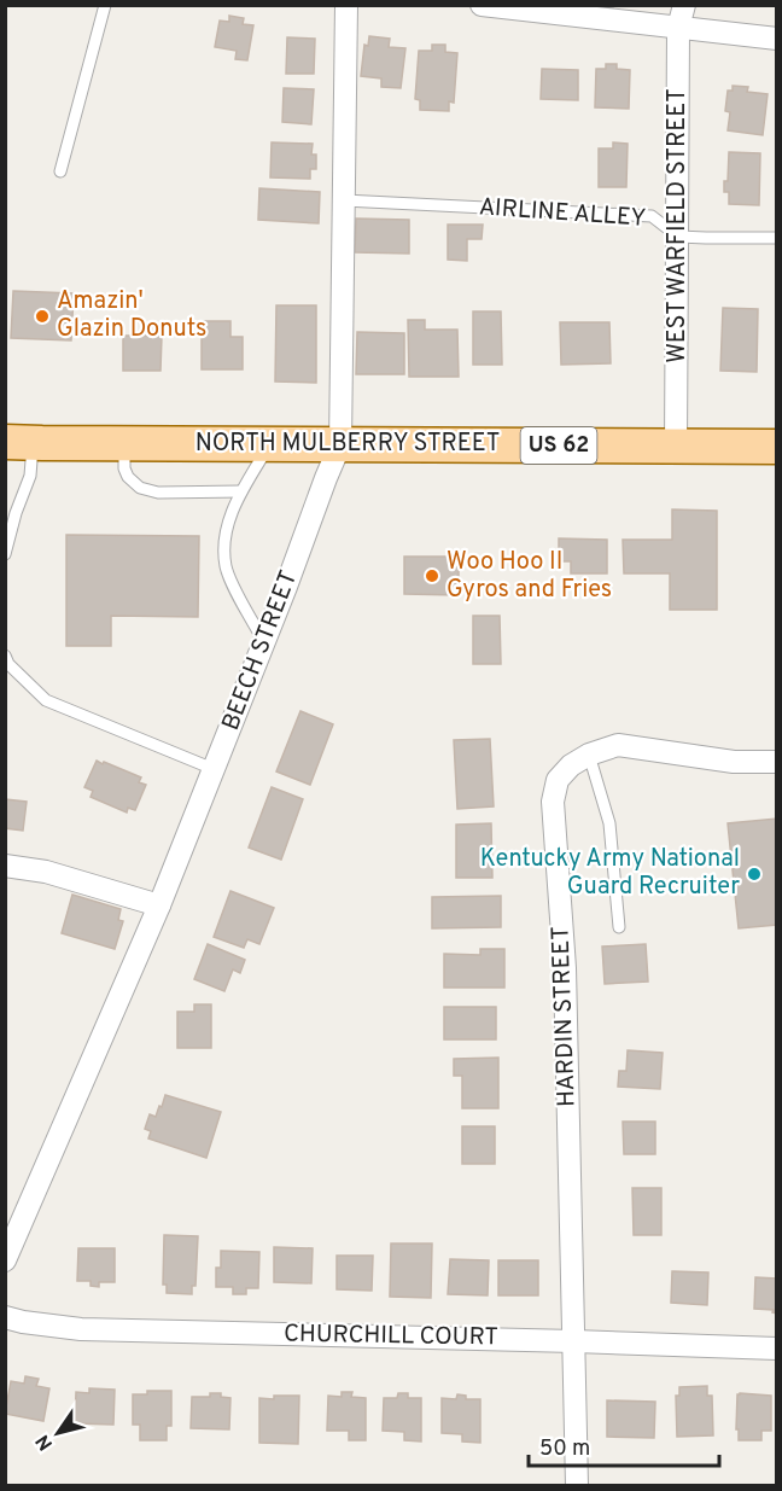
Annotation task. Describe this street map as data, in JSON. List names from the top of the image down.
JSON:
{
  "streets": {
    "main road": ["NORTH MULBERRY STREET", "US 62"],
    "street": [
      "WEST WARFIELD STREET",
      "BEECH STREET",
      "HARDIN STREET",
      "CHURCHILL COURT"
    ],
    "lane": ["AIRLINE ALLEY"]
  },
  "crossings": [
    ["AIRLINE ALLEY", "WEST WARFIELD STREET"],
    ["AIRLINE ALLEY", "BEECH STREET"],
    ["WEST WARFIELD STREET", "NORTH MULBERRY STREET"],
    ["NORTH MULBERRY STREET", "BEECH STREET"],
    ["HARDIN STREET", "CHURCHILL COURT"]
  ],
  "places": ["Amazin' Glazin Donuts", "Woo Hoo II Gyros and Fries", "Kentucky Army National Guard Recruiter"],
  "scale_bar": "50 m",
  "north": "bottom left"
}
